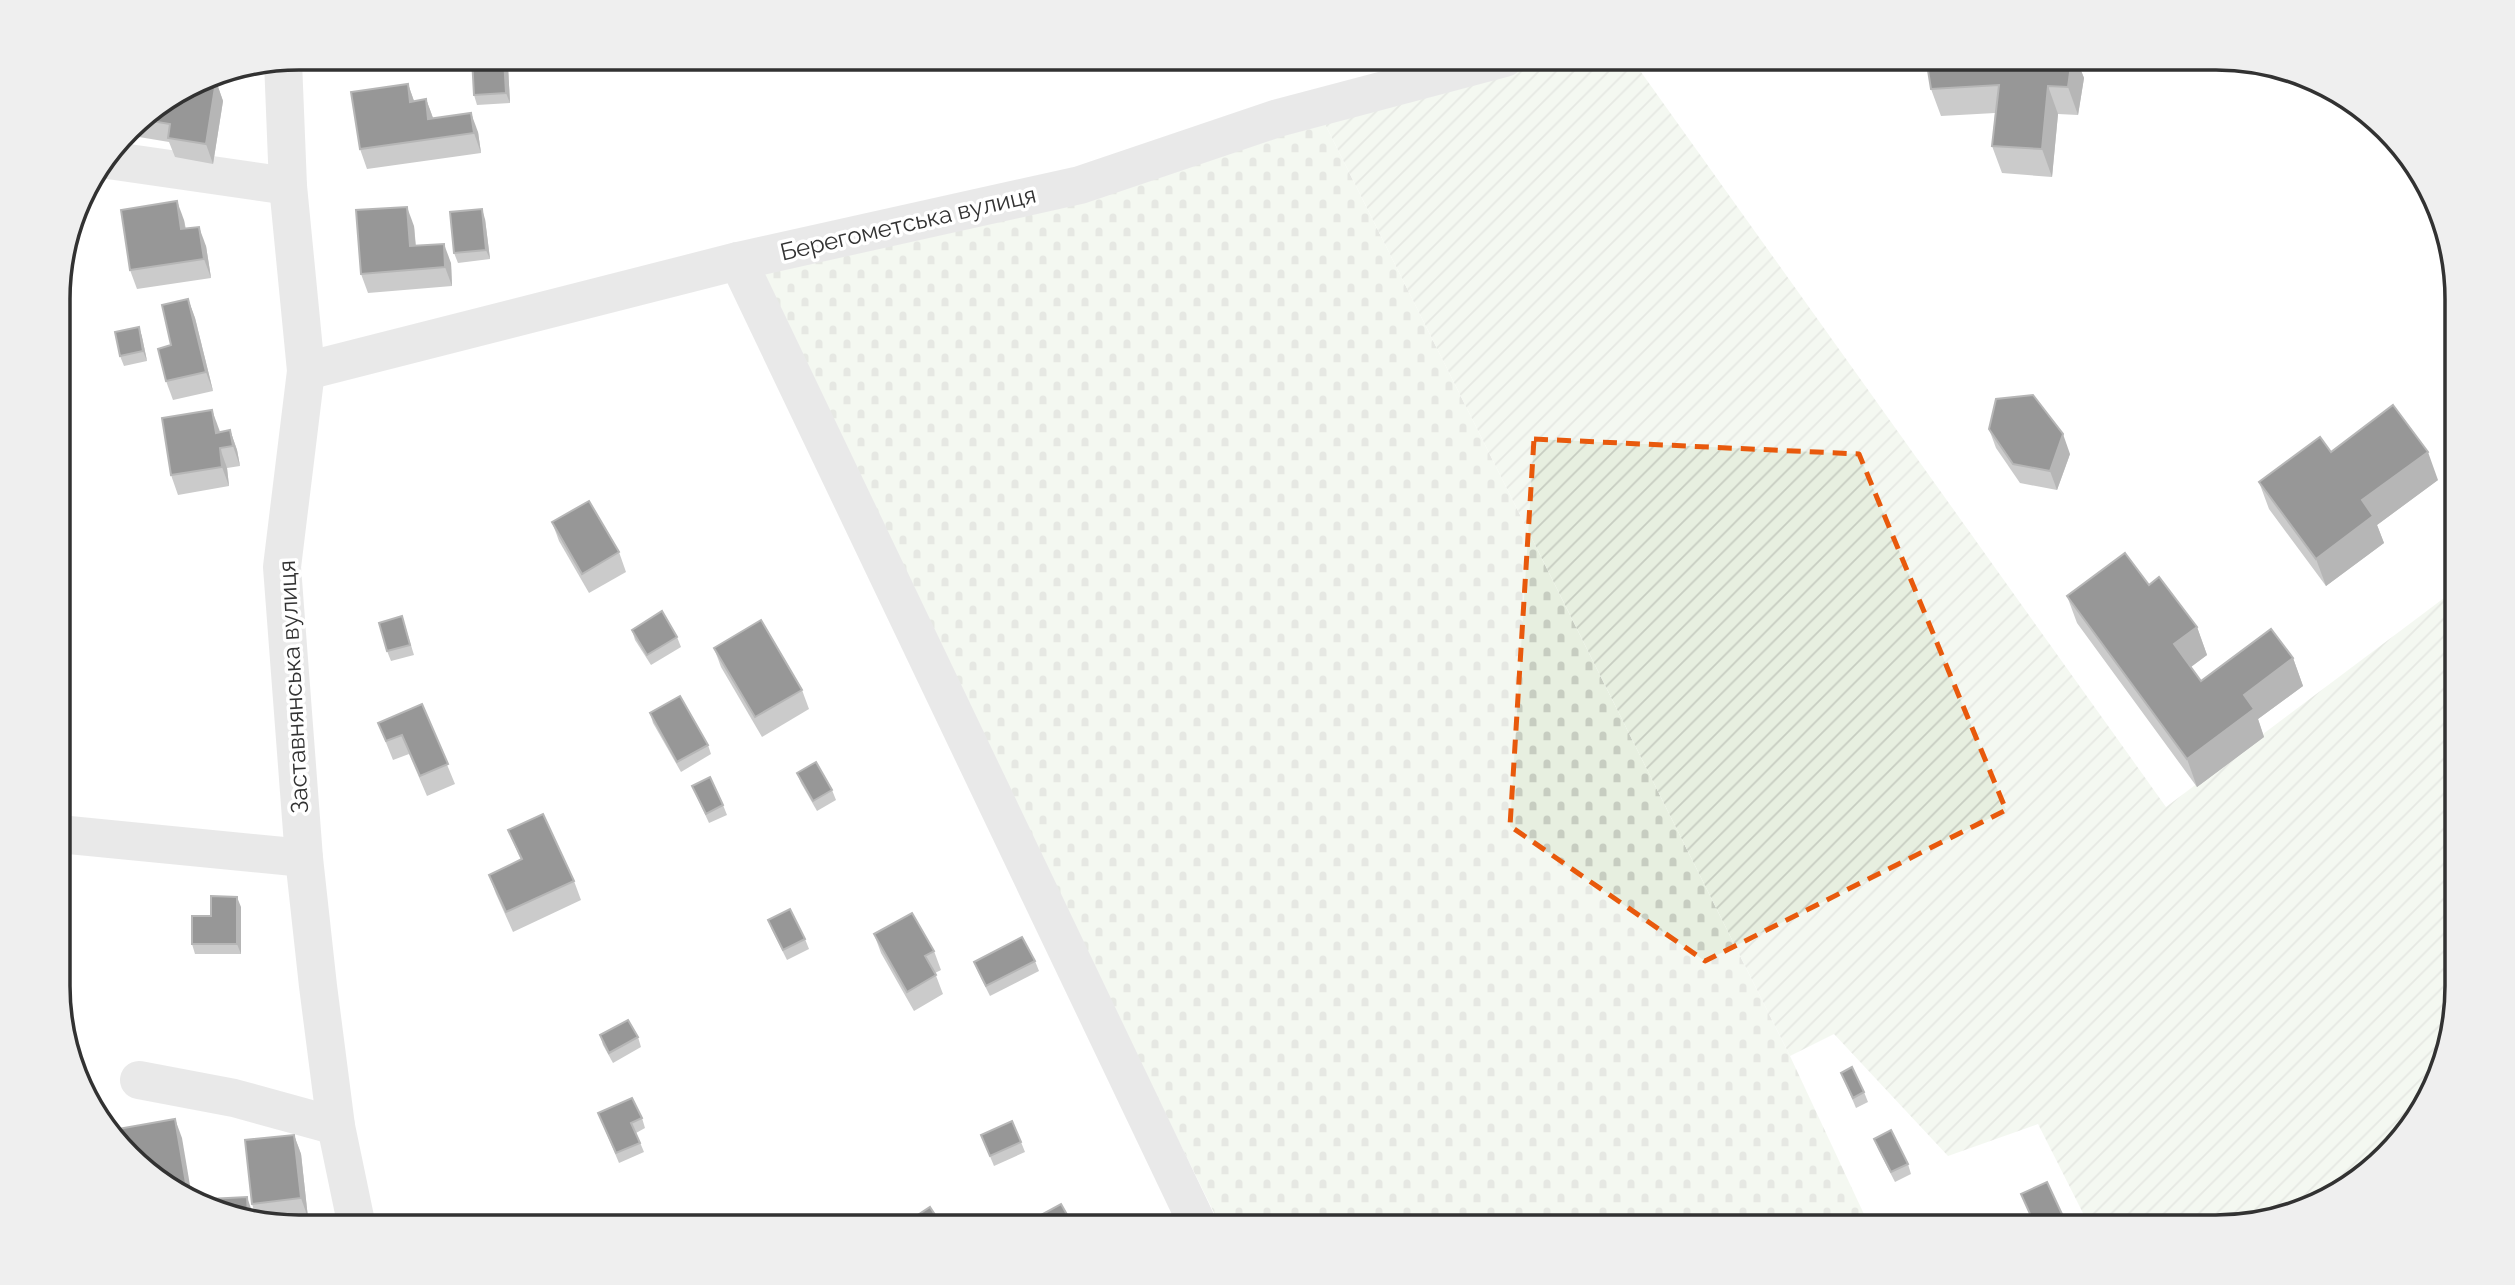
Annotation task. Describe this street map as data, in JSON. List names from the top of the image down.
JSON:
{
  "streets": {
    "street": ["Берегометська вулиця", "Заставнянська вулиця"]
  },
  "crossings": [
    ["Берегометська вулиця", "Заставнянська вулиця"]
  ]
}
